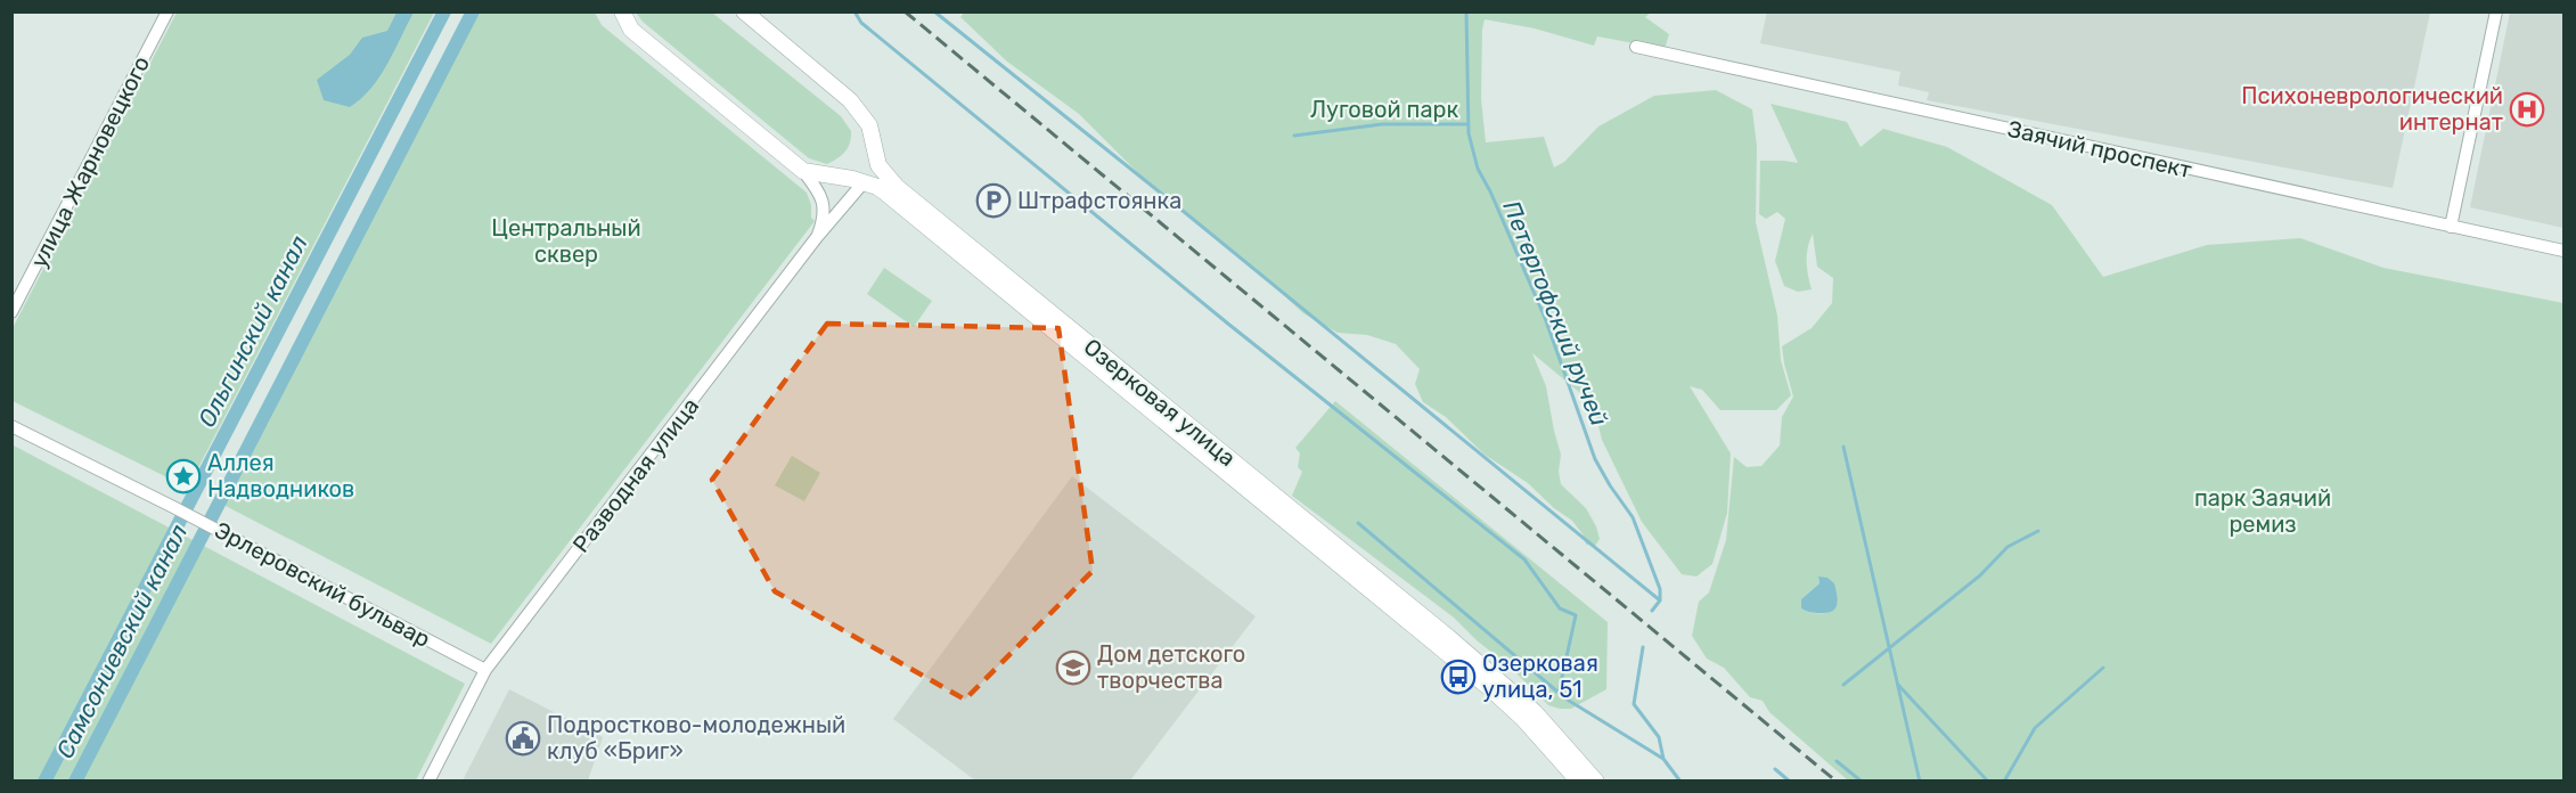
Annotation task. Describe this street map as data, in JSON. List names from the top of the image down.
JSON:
{
  "streets": {
    "street": [
      "Заячий проспект",
      "улица Жарновецкого",
      "Озерковая улица",
      "Разводная улица",
      "Эрлеровский бульвар"
    ]
  },
  "crossings": [
    ["Озерковая улица", "Разводная улица"],
    ["Разводная улица", "Эрлеровский бульвар"]
  ],
  "water": ["Петергофский ручей", "Ольгинский канал", "Самсониевский канал"],
  "parks": ["Луговой парк", "Центральный сквер", "парк Заячий ремиз"],
  "places": {
    "hospital": ["Психоневрологический интернат"],
    "parking": ["Штрафстоянка"],
    "place": ["Аллея Надводников"],
    "school or university": ["Дом детского творчества"],
    "bus stop": ["Озерковая улица, 51"],
    "public building": ["Подростково-молодежный клуб «Бриг»"]
  }
}
